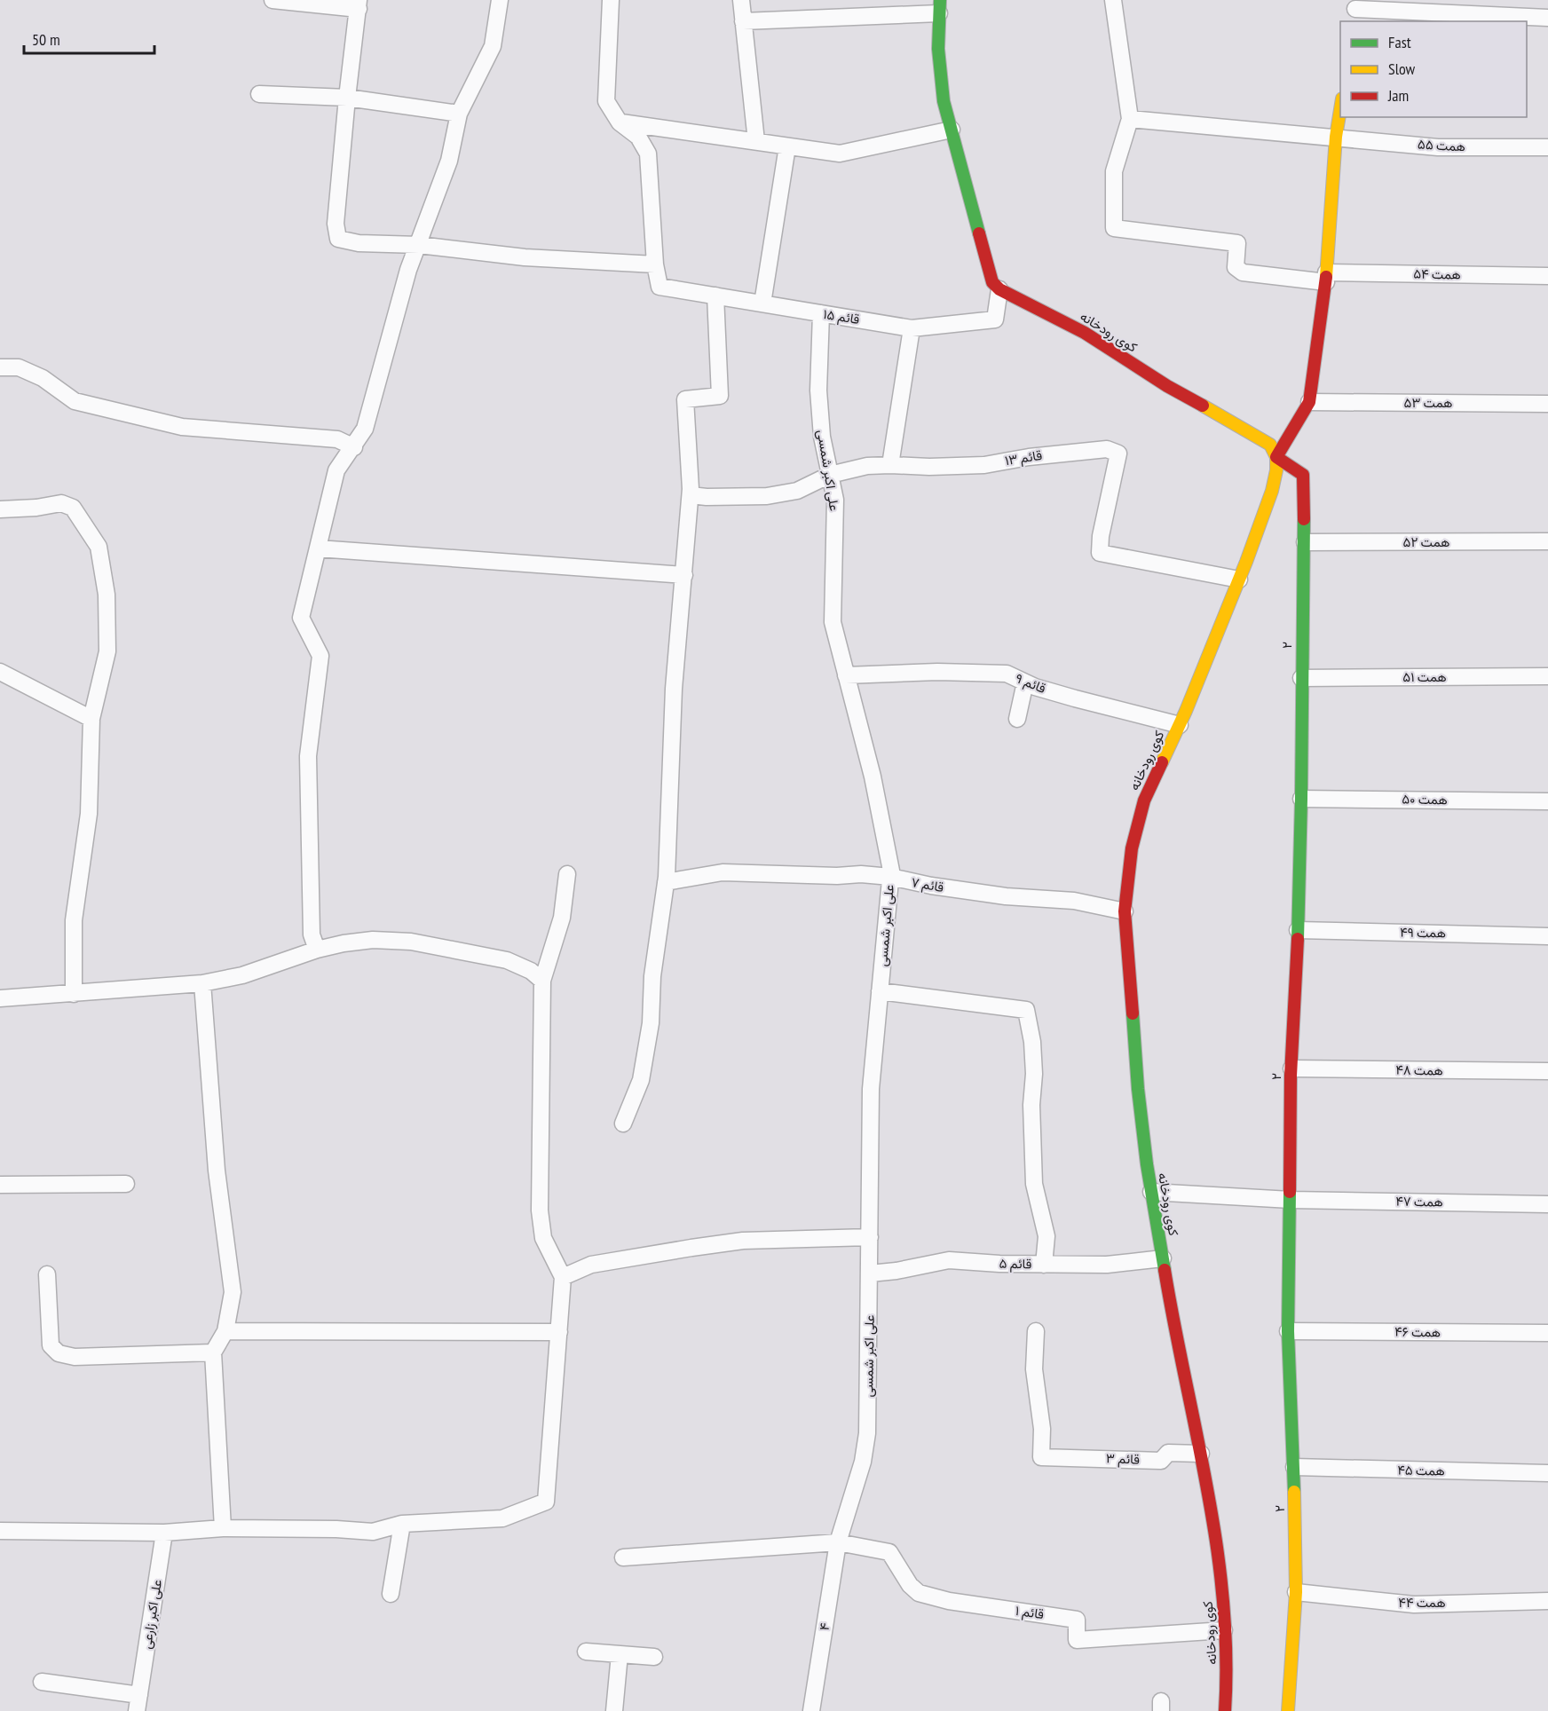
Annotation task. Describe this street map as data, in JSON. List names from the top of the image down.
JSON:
{
  "streets": {
    "street": [
      "همت ۵۵",
      "همت ۵۴",
      "قائم ۱۵",
      "کوی رودخانه",
      "همت ۵۳",
      "قائم ۱۳",
      "علی اکبر شمسی",
      "همت ۵۲",
      "۲",
      "همت ۵۱",
      "قائم ۹",
      "همت ۵۰",
      "قائم ۷",
      "همت ۴۹",
      "همت ۴۸",
      "همت ۴۷",
      "قائم ۵",
      "همت ۴۶",
      "قائم ۳",
      "همت ۴۵",
      "همت ۴۴",
      "قائم ۱",
      "علی اکبر زارعی",
      "۴"
    ]
  },
  "crossings": [
    ["همت ۵۵", "همت ۵۴"],
    ["قائم ۱۵", "کوی رودخانه"],
    ["قائم ۱۵", "علی اکبر شمسی"],
    ["کوی رودخانه", "قائم ۱۳"],
    ["کوی رودخانه", "۲"],
    ["کوی رودخانه", "قائم ۹"],
    ["کوی رودخانه", "قائم ۷"],
    ["کوی رودخانه", "همت ۴۷"],
    ["کوی رودخانه", "قائم ۵"],
    ["کوی رودخانه", "قائم ۳"],
    ["کوی رودخانه", "قائم ۱"],
    ["قائم ۱۳", "علی اکبر شمسی"],
    ["علی اکبر شمسی", "قائم ۹"],
    ["علی اکبر شمسی", "قائم ۷"],
    ["علی اکبر شمسی", "قائم ۵"],
    ["علی اکبر شمسی", "قائم ۱"],
    ["علی اکبر شمسی", "۴"],
    ["همت ۵۲", "۲"],
    ["۲", "همت ۵۱"],
    ["۲", "همت ۵۰"],
    ["۲", "همت ۴۹"],
    ["۲", "همت ۴۸"],
    ["۲", "همت ۴۷"],
    ["۲", "همت ۴۶"],
    ["۲", "همت ۴۵"],
    ["۲", "همت ۴۴"],
    ["قائم ۱", "۴"]
  ],
  "legend": ["Fast", "Slow", "Jam"],
  "scale_bar": "50 m"
}
